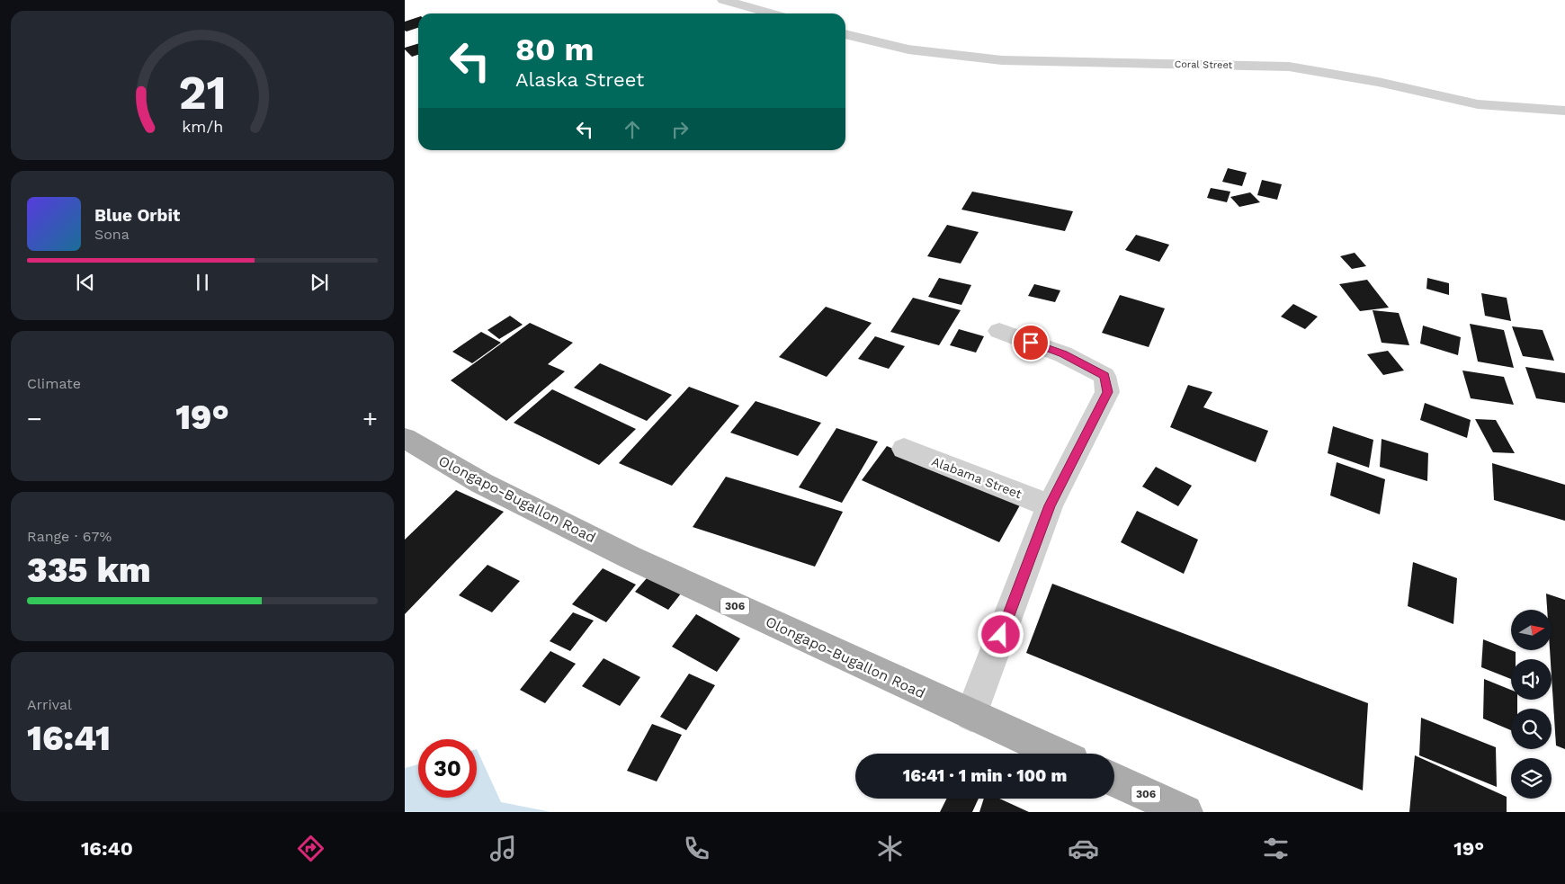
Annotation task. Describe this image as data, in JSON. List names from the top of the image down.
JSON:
{
  "streets": {
    "main road": ["Olongapo-Bugallon Road", "306"],
    "street": ["Coral Street", "Alabama Street"]
  },
  "north": "right",
  "page": {
    "turn": ["80 m", "Alaska Street"],
    "song": ["Blue Orbit", "Sona"],
    "tile": [
      "Climate",
      ["Range · 67%", "335 km"],
      ["Arrival", "16:41"]
    ],
    "heat": ["−", "19°", "+"],
    "limit": "30",
    "trip": "16:41 · 1 min · 100 m",
    "tabs": ["16:40", "19°"],
    "gauge": ["21", "km/h"]
  }
}
